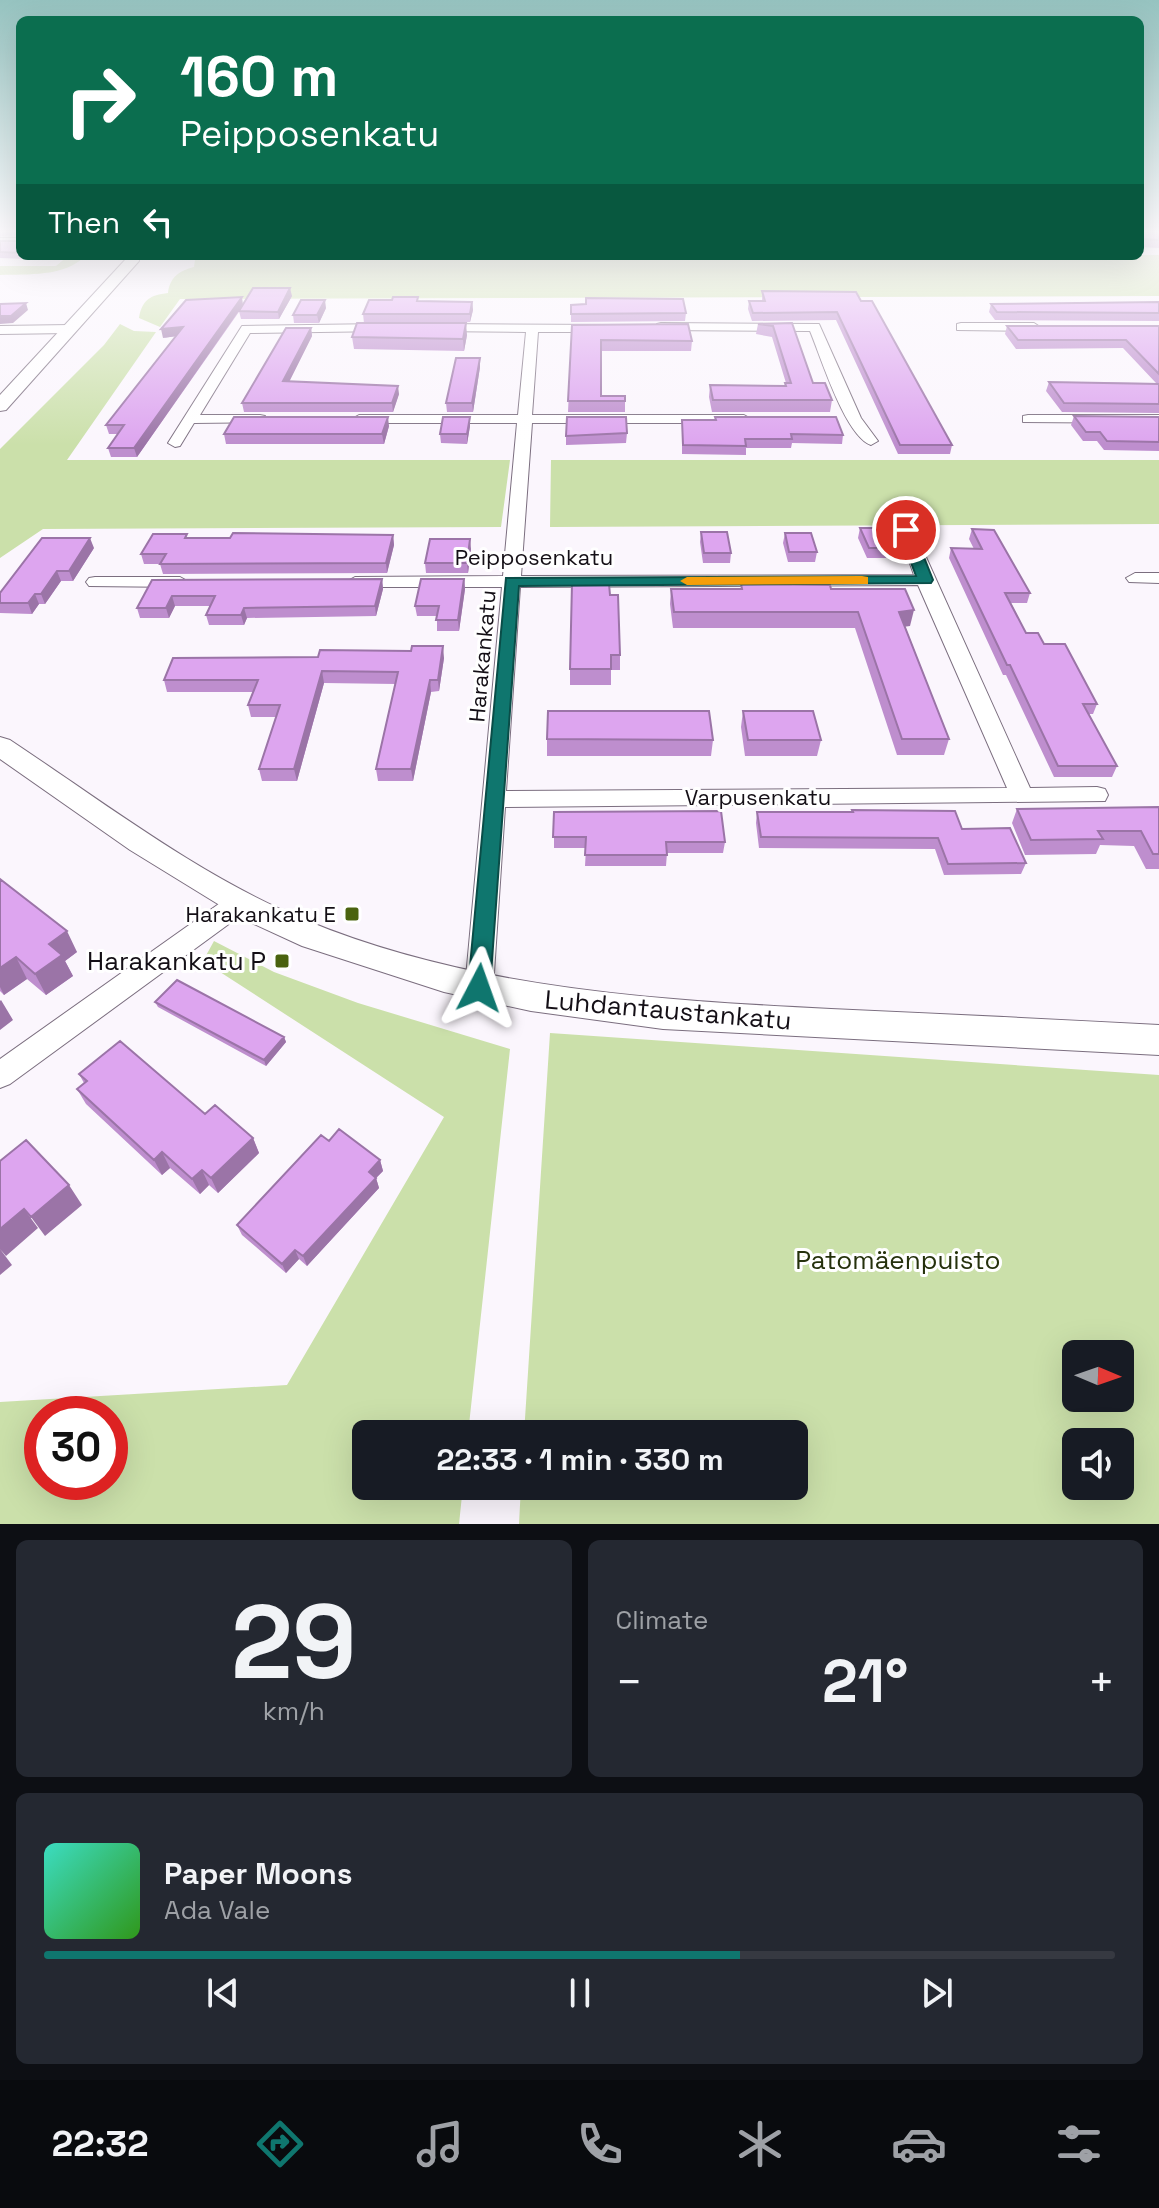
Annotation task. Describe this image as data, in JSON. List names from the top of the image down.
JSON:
{
  "streets": {
    "street": [
      "Peipposenkatu",
      "Harakankatu",
      "Varpusenkatu",
      "Luhdantaustankatu"
    ]
  },
  "crossings": [
    ["Peipposenkatu", "Harakankatu"],
    ["Harakankatu", "Varpusenkatu"],
    ["Harakankatu", "Luhdantaustankatu"]
  ],
  "parks": ["Patomäenpuisto"],
  "places": {
    "transit": ["Harakankatu E", "Harakankatu P"]
  },
  "north": "right",
  "page": {
    "turn": ["160 m", "Peipposenkatu"],
    "then": "Then",
    "limit": "30",
    "trip": "22:33 · 1 min · 330 m",
    "tile": [
      ["29", "km/h"],
      "Climate"
    ],
    "heat": ["−", "21°", "+"],
    "song": ["Paper Moons", "Ada Vale"],
    "tabs": "22:32"
  }
}
